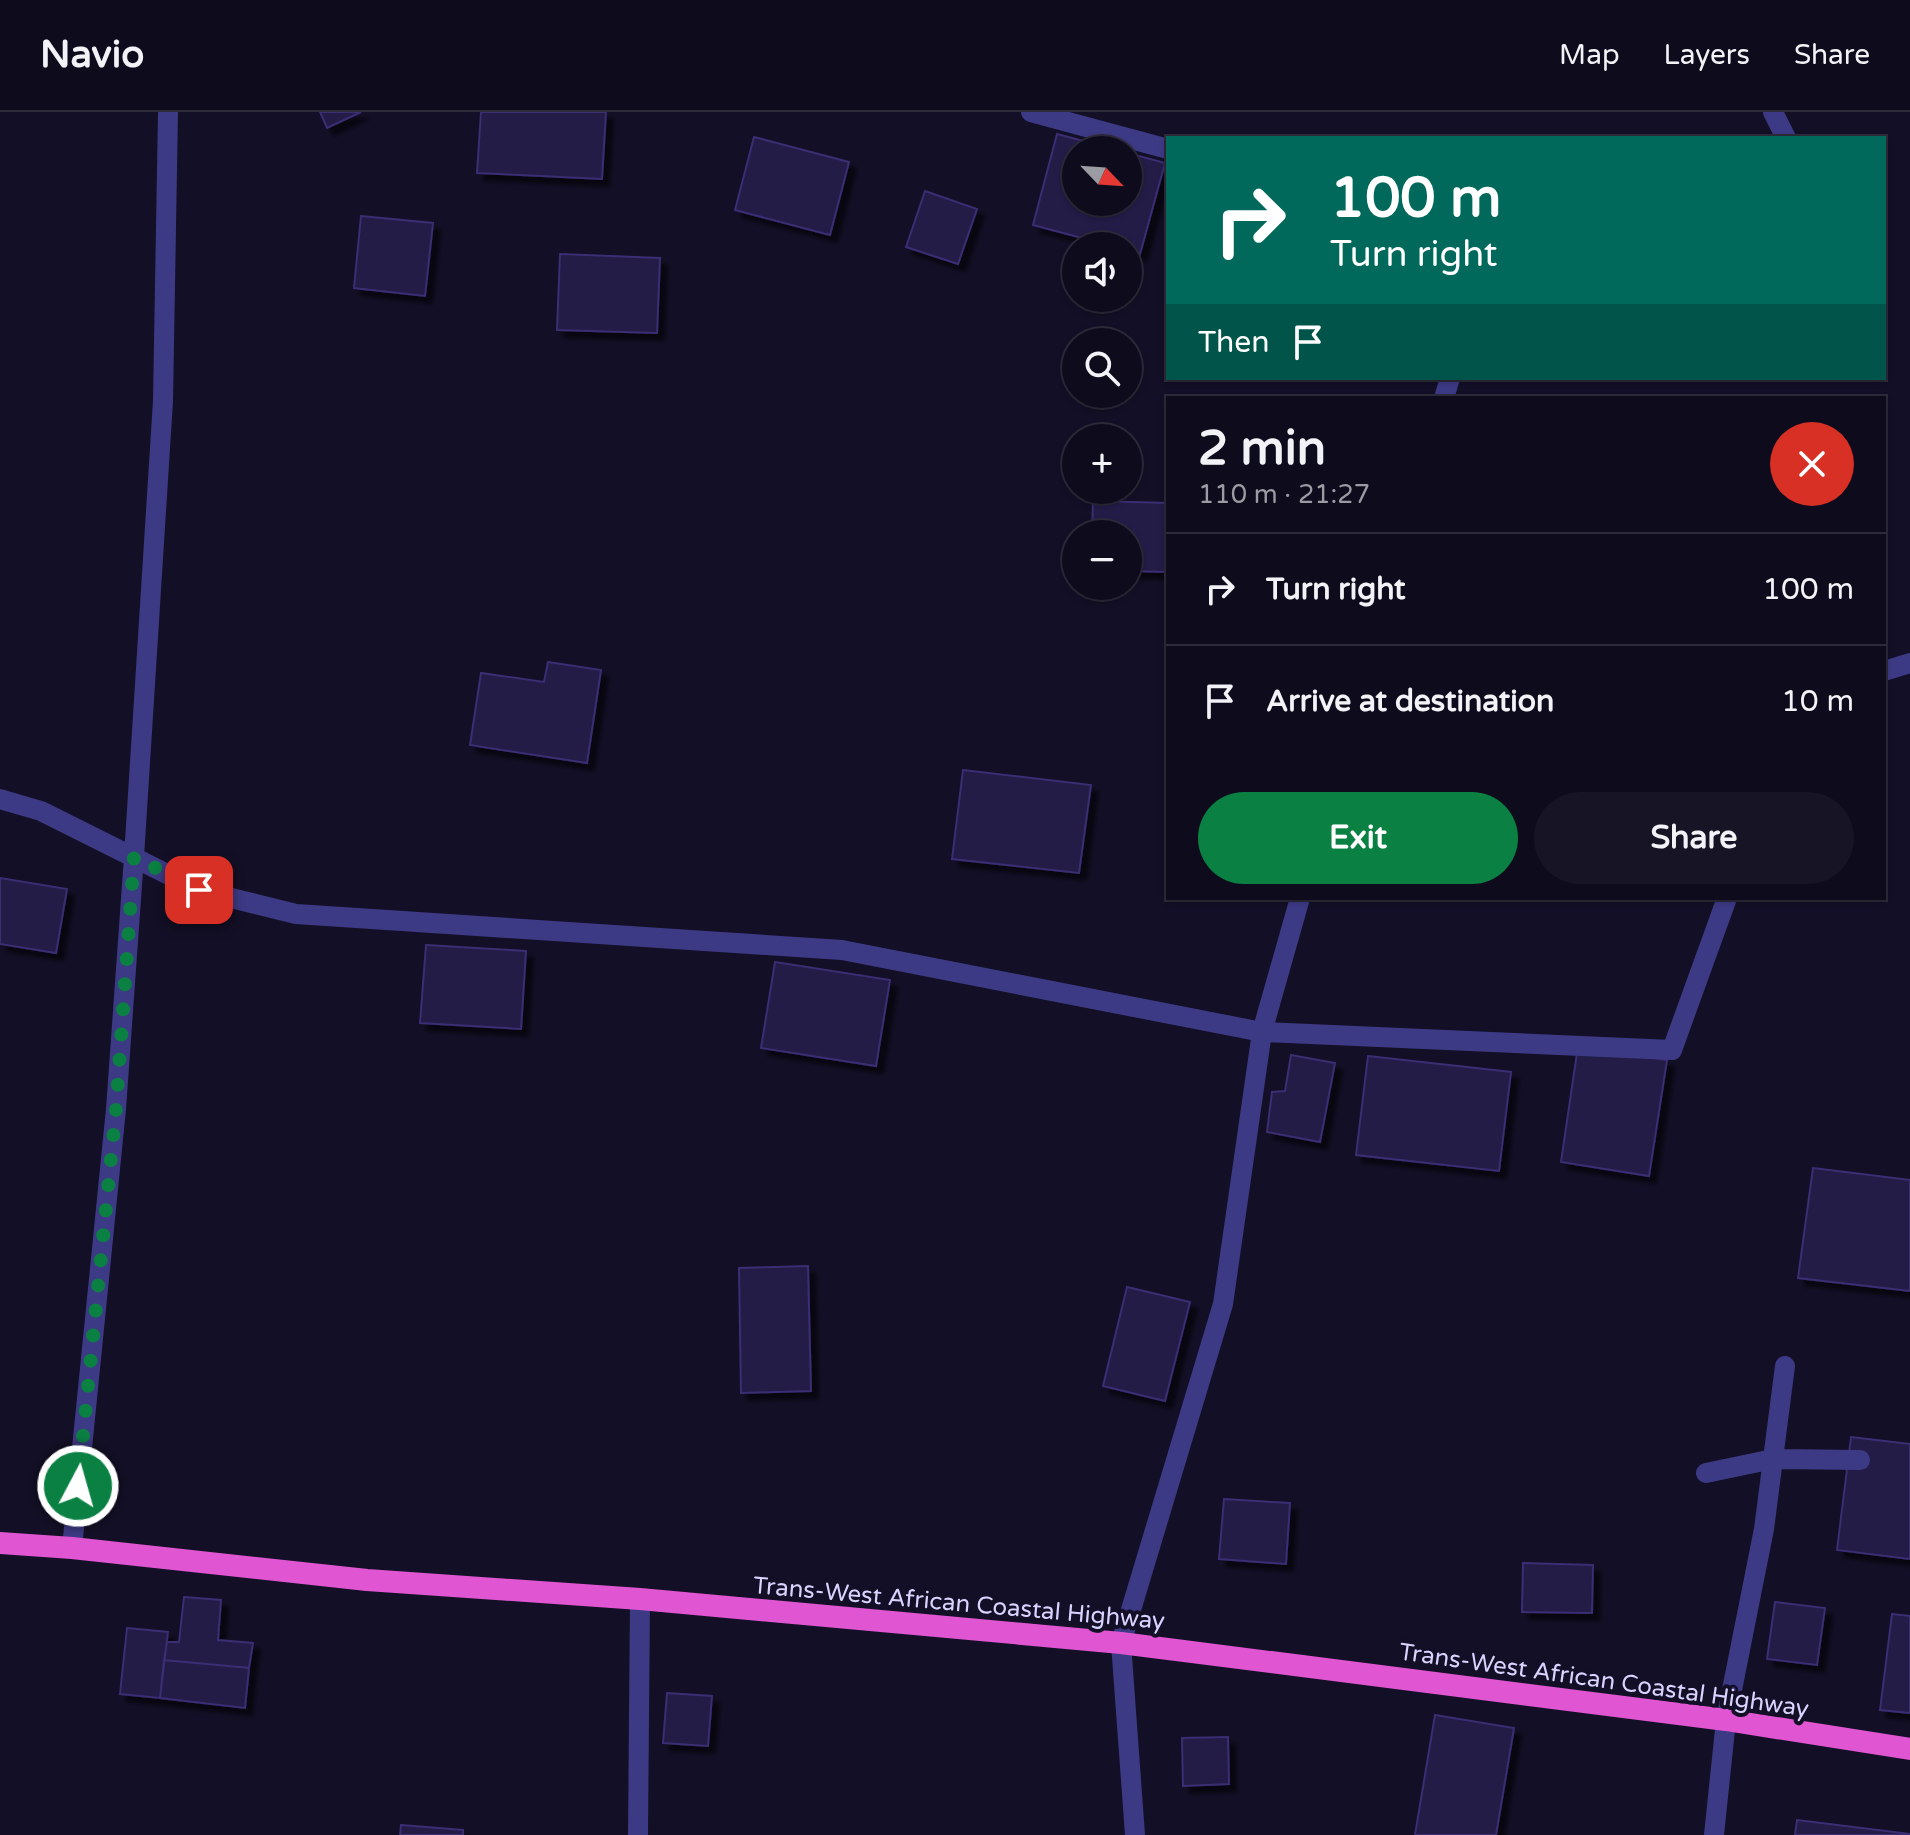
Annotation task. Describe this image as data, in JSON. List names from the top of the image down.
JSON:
{
  "streets": {
    "highway": ["Trans-West African Coastal Highway"]
  },
  "north": "bottom right",
  "page": {
    "header": "Navio",
    "nav": ["Map", "Layers", "Share"],
    "map_buttons": ["+", "−"],
    "turn": ["100 m", "Turn right"],
    "then": "Then",
    "heading": ["2 min", "110 m · 21:27"],
    "list": [
      {
        "name": "Turn right",
        "value": "100 m"
      },
      {
        "name": "Arrive at destination",
        "value": "10 m"
      }
    ],
    "buttons": ["Exit", "Share"]
  }
}
